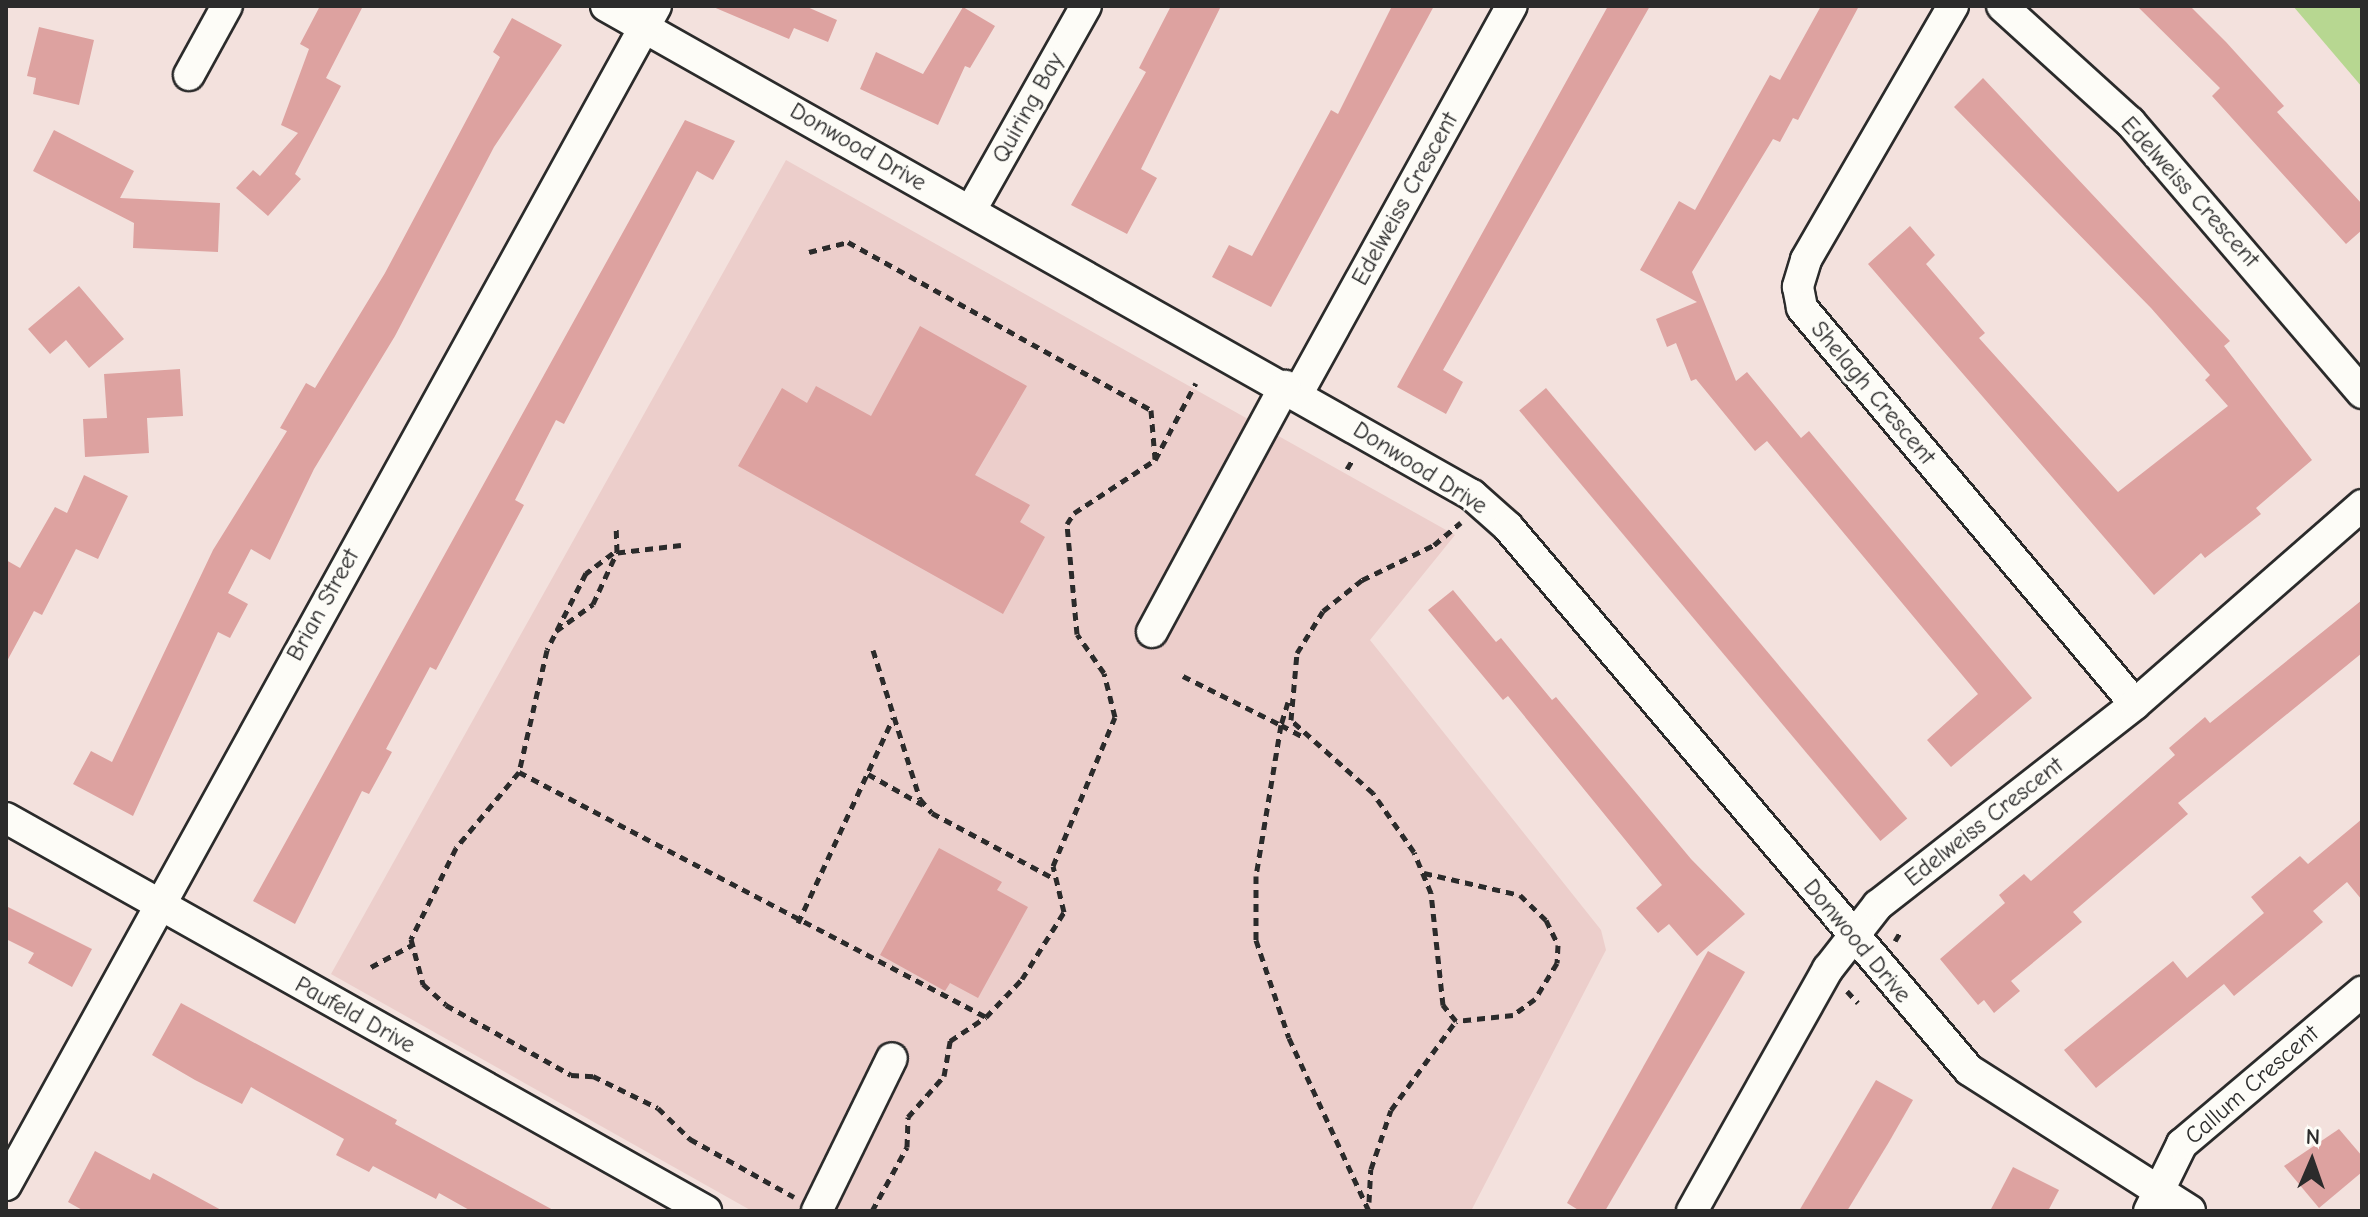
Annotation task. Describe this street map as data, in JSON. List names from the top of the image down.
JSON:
{
  "streets": {
    "street": [
      "Quiring Bay",
      "Donwood Drive",
      "Edelweiss Crescent",
      "Shelagh Crescent",
      "Brian Street",
      "Paufeld Drive",
      "Callum Crescent"
    ]
  },
  "crossings": [
    ["Quiring Bay", "Donwood Drive"],
    ["Donwood Drive", "Edelweiss Crescent"],
    ["Donwood Drive", "Brian Street"],
    ["Donwood Drive", "Callum Crescent"],
    ["Edelweiss Crescent", "Shelagh Crescent"],
    ["Brian Street", "Paufeld Drive"]
  ],
  "north": "top"
}
